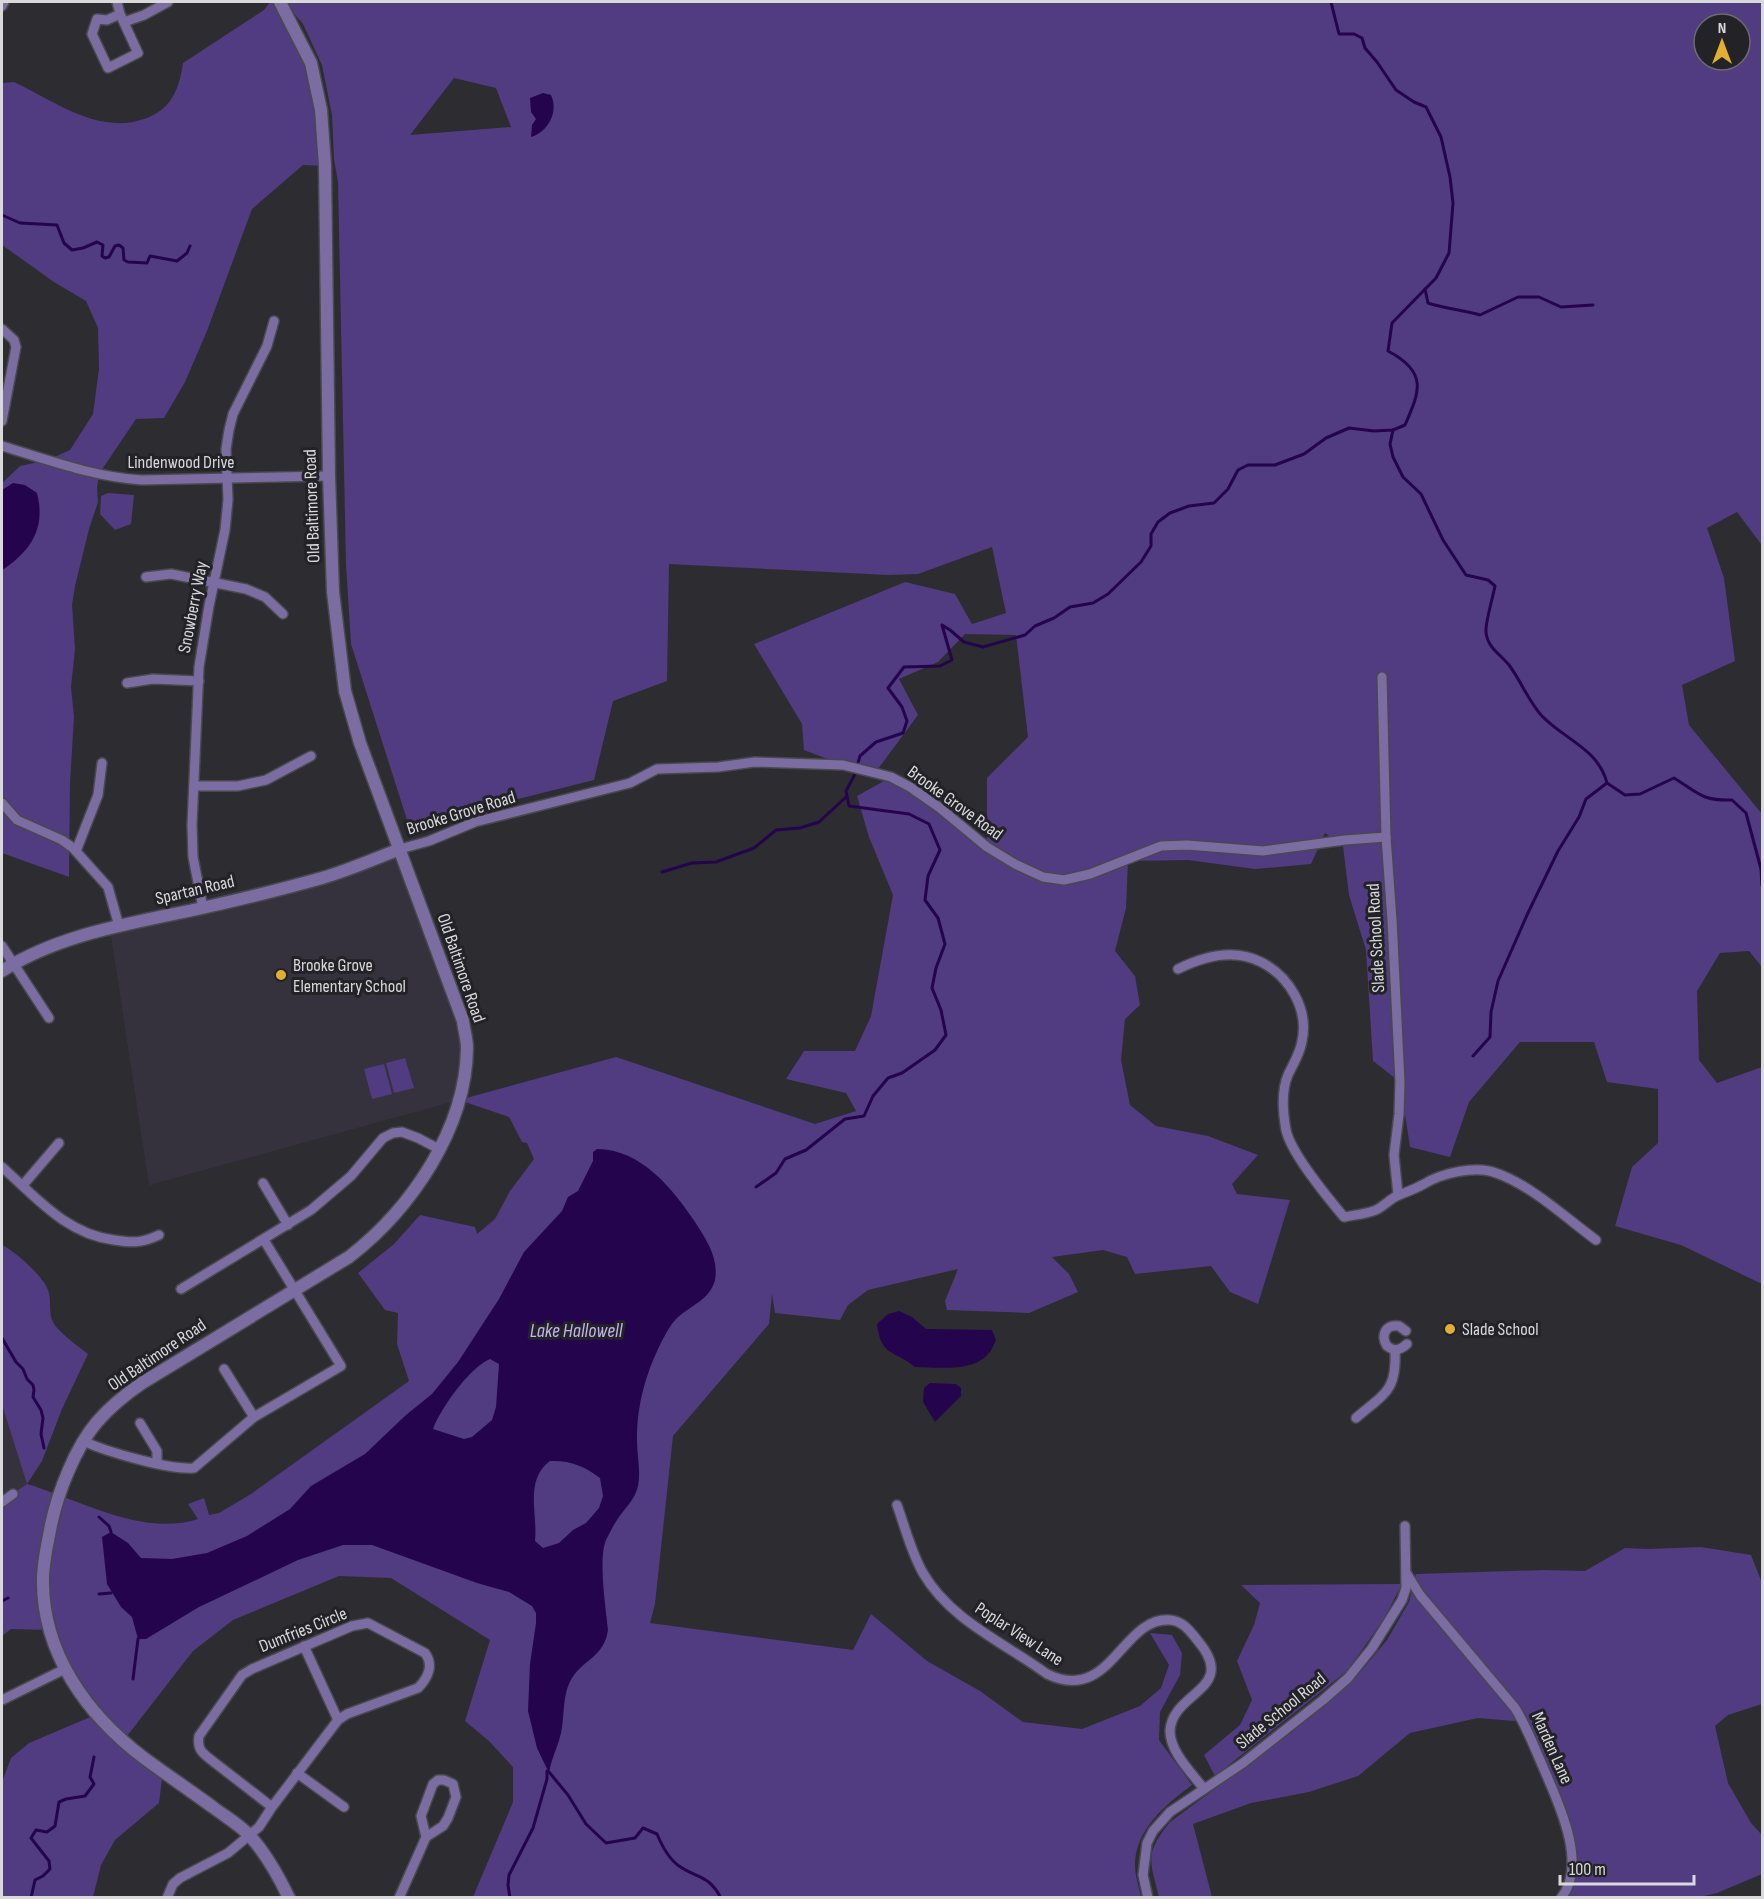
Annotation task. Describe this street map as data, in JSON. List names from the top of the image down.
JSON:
{
  "streets": {
    "street": [
      "Lindenwood Drive",
      "Old Baltimore Road",
      "Snowberry Way",
      "Brooke Grove Road",
      "Spartan Road",
      "Slade School Road",
      "Dumfries Circle",
      "Poplar View Lane",
      "Marden Lane"
    ]
  },
  "crossings": [
    ["Lindenwood Drive", "Old Baltimore Road"],
    ["Lindenwood Drive", "Snowberry Way"],
    ["Old Baltimore Road", "Brooke Grove Road"],
    ["Old Baltimore Road", "Spartan Road"],
    ["Old Baltimore Road", "Dumfries Circle"],
    ["Snowberry Way", "Spartan Road"],
    ["Brooke Grove Road", "Spartan Road"],
    ["Brooke Grove Road", "Slade School Road"],
    ["Slade School Road", "Poplar View Lane"],
    ["Slade School Road", "Marden Lane"]
  ],
  "water": ["Lake Hallowell"],
  "places": ["Brooke Grove Elementary School", "Slade School"],
  "scale_bar": "100 m",
  "north": "top"
}
